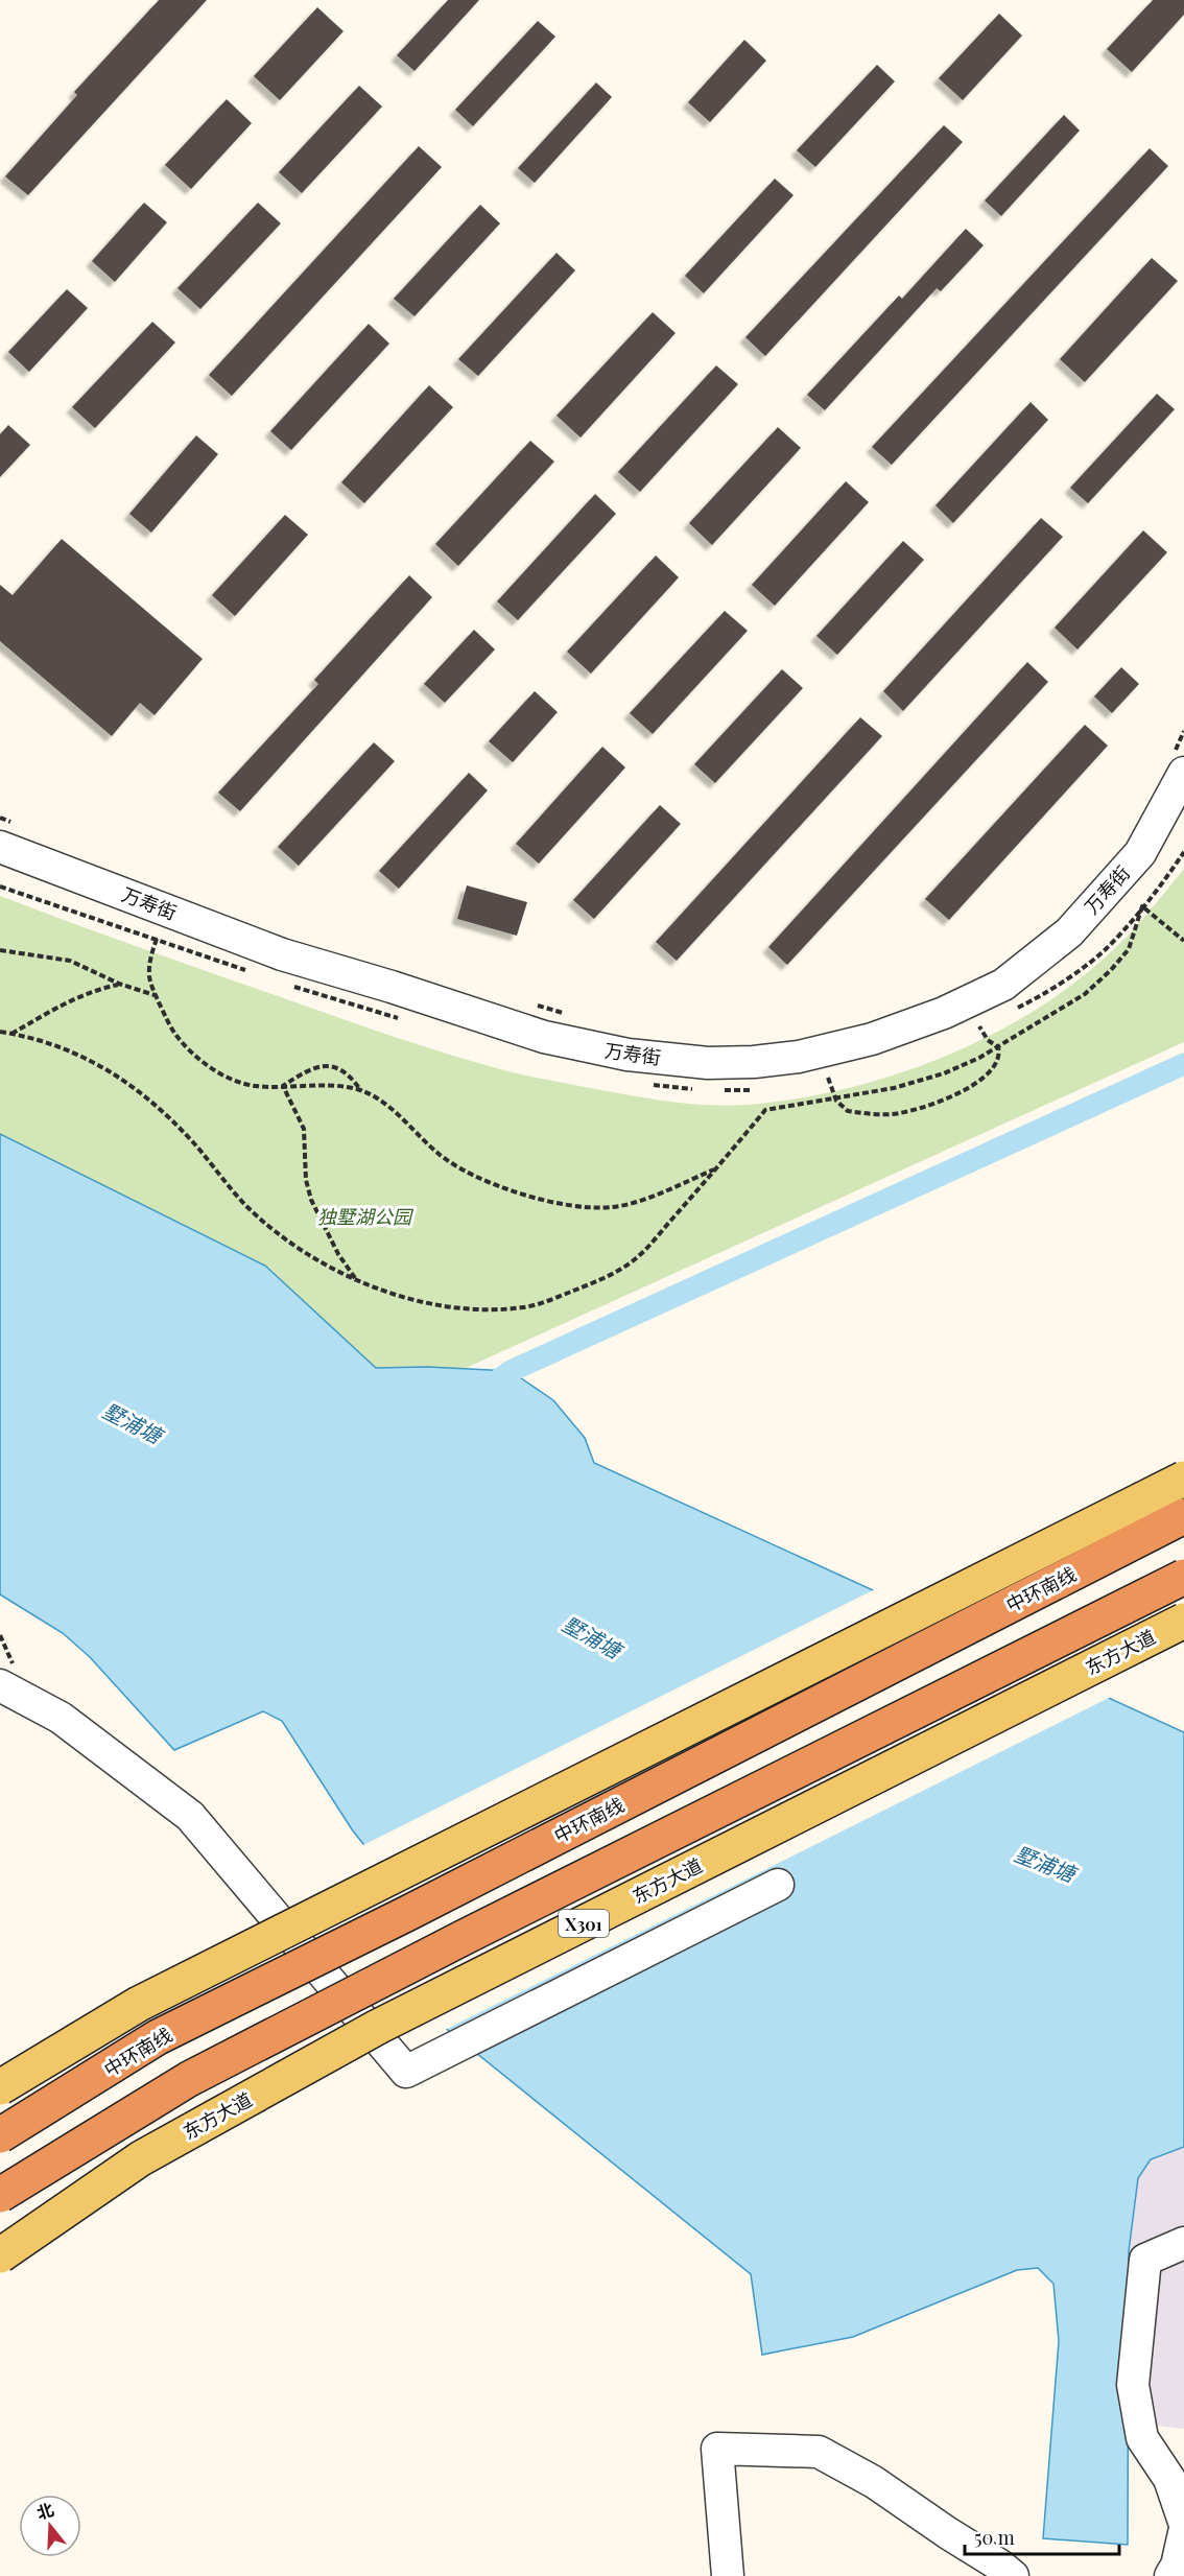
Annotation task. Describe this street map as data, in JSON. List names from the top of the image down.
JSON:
{
  "streets": {
    "highway": ["中环南线"],
    "main road": ["东方大道", "X301"],
    "street": ["万寿街"]
  },
  "water": ["墅浦塘"],
  "parks": ["独墅湖公园"],
  "scale_bar": "50 m",
  "north": "top"
}
